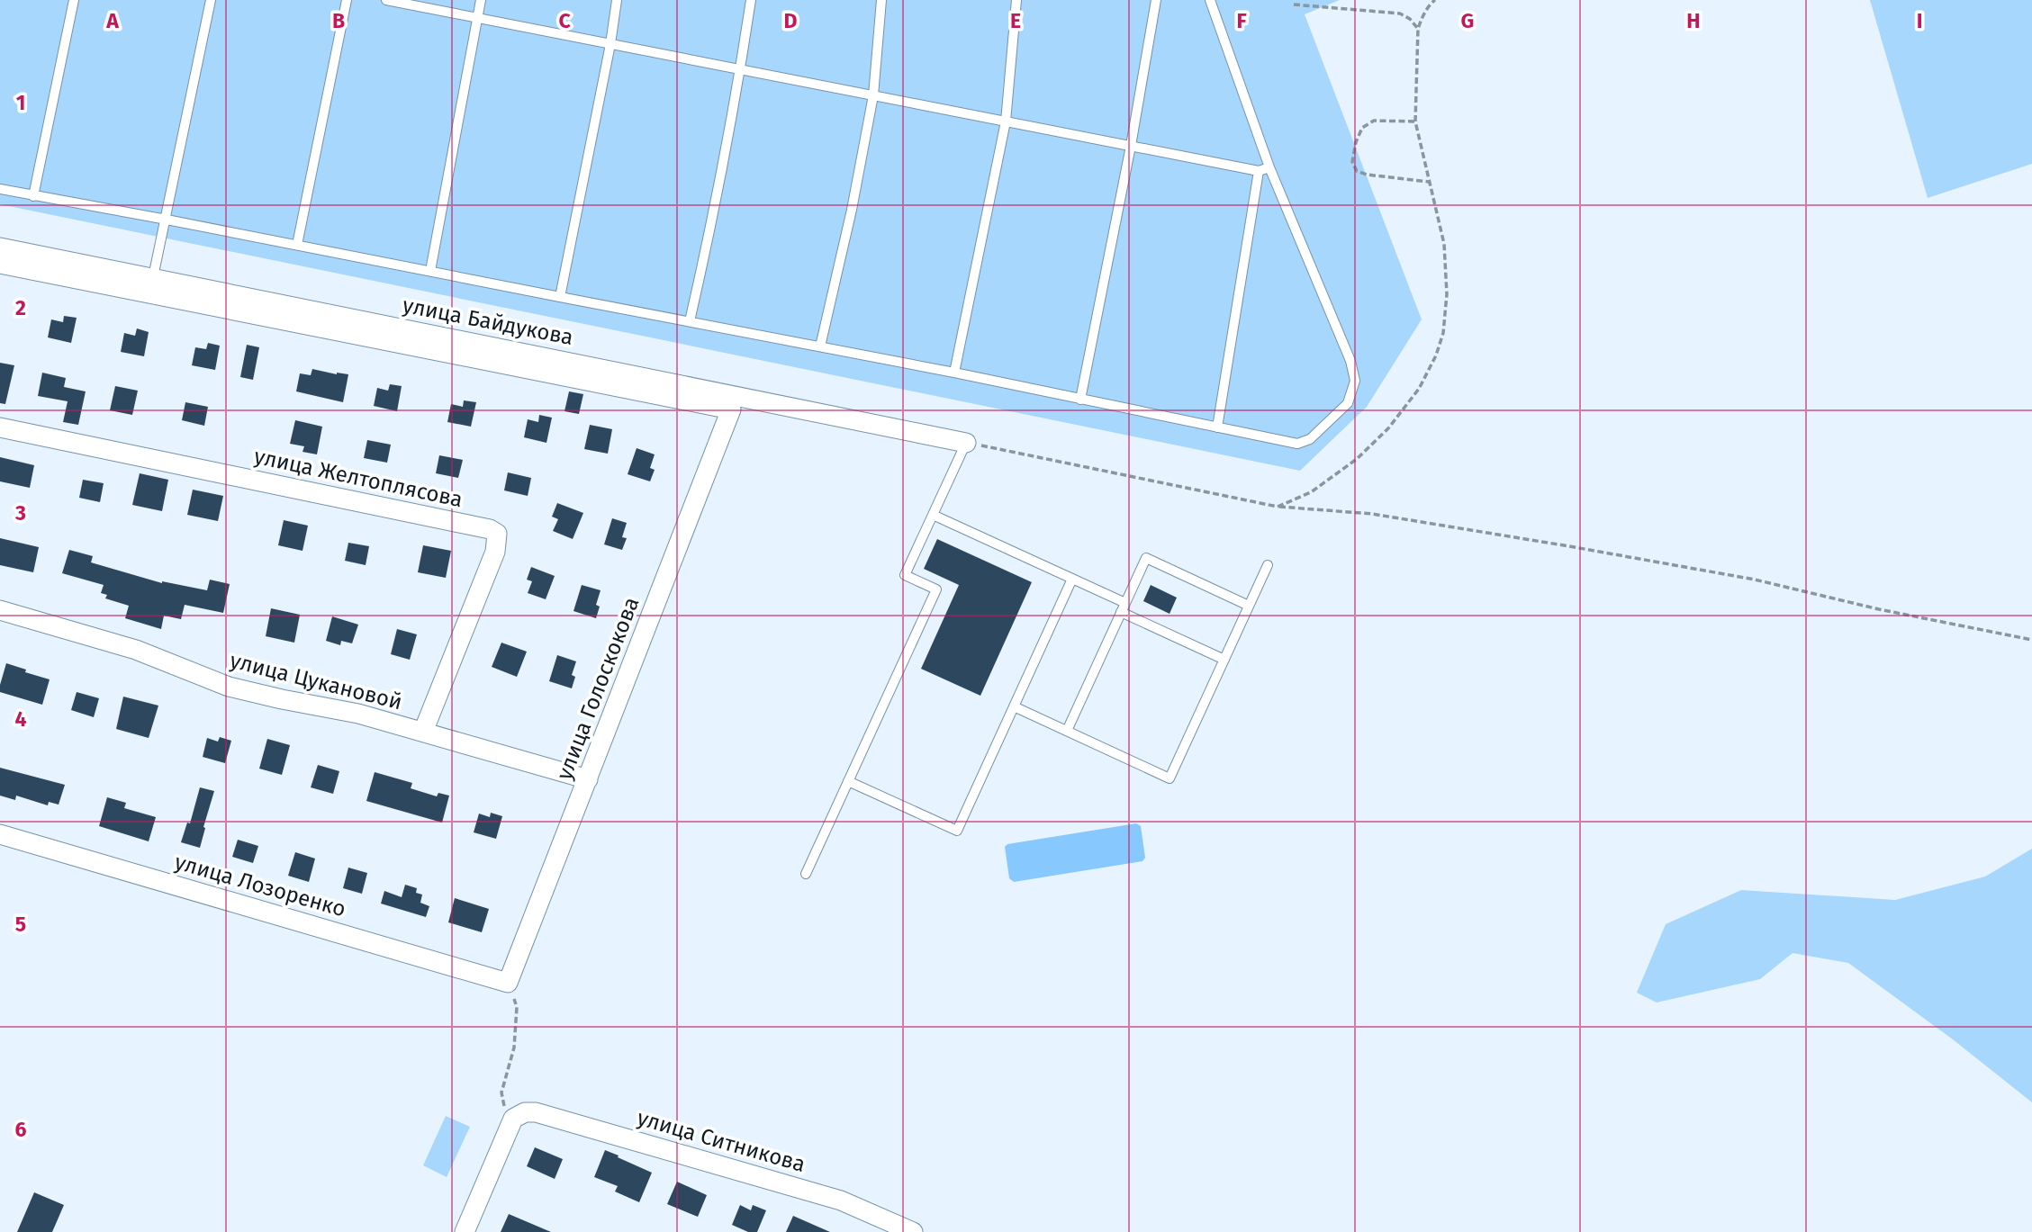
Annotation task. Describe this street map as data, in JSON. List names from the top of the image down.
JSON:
{
  "streets": {
    "street": [
      "улица Байдукова",
      "улица Желтоплясова",
      "улица Цукановой",
      "улица Голоскокова",
      "улица Лозоренко",
      "улица Ситникова"
    ]
  },
  "crossings": [
    ["улица Байдукова", "улица Голоскокова"],
    ["улица Желтоплясова", "улица Цукановой"],
    ["улица Цукановой", "улица Голоскокова"],
    ["улица Голоскокова", "улица Лозоренко"]
  ],
  "grid": {
    "columns": [
      "A",
      "B",
      "C",
      "D",
      "E",
      "F",
      "G",
      "H",
      "I"
    ],
    "rows": [
      "1",
      "2",
      "3",
      "4",
      "5",
      "6"
    ]
  }
}
